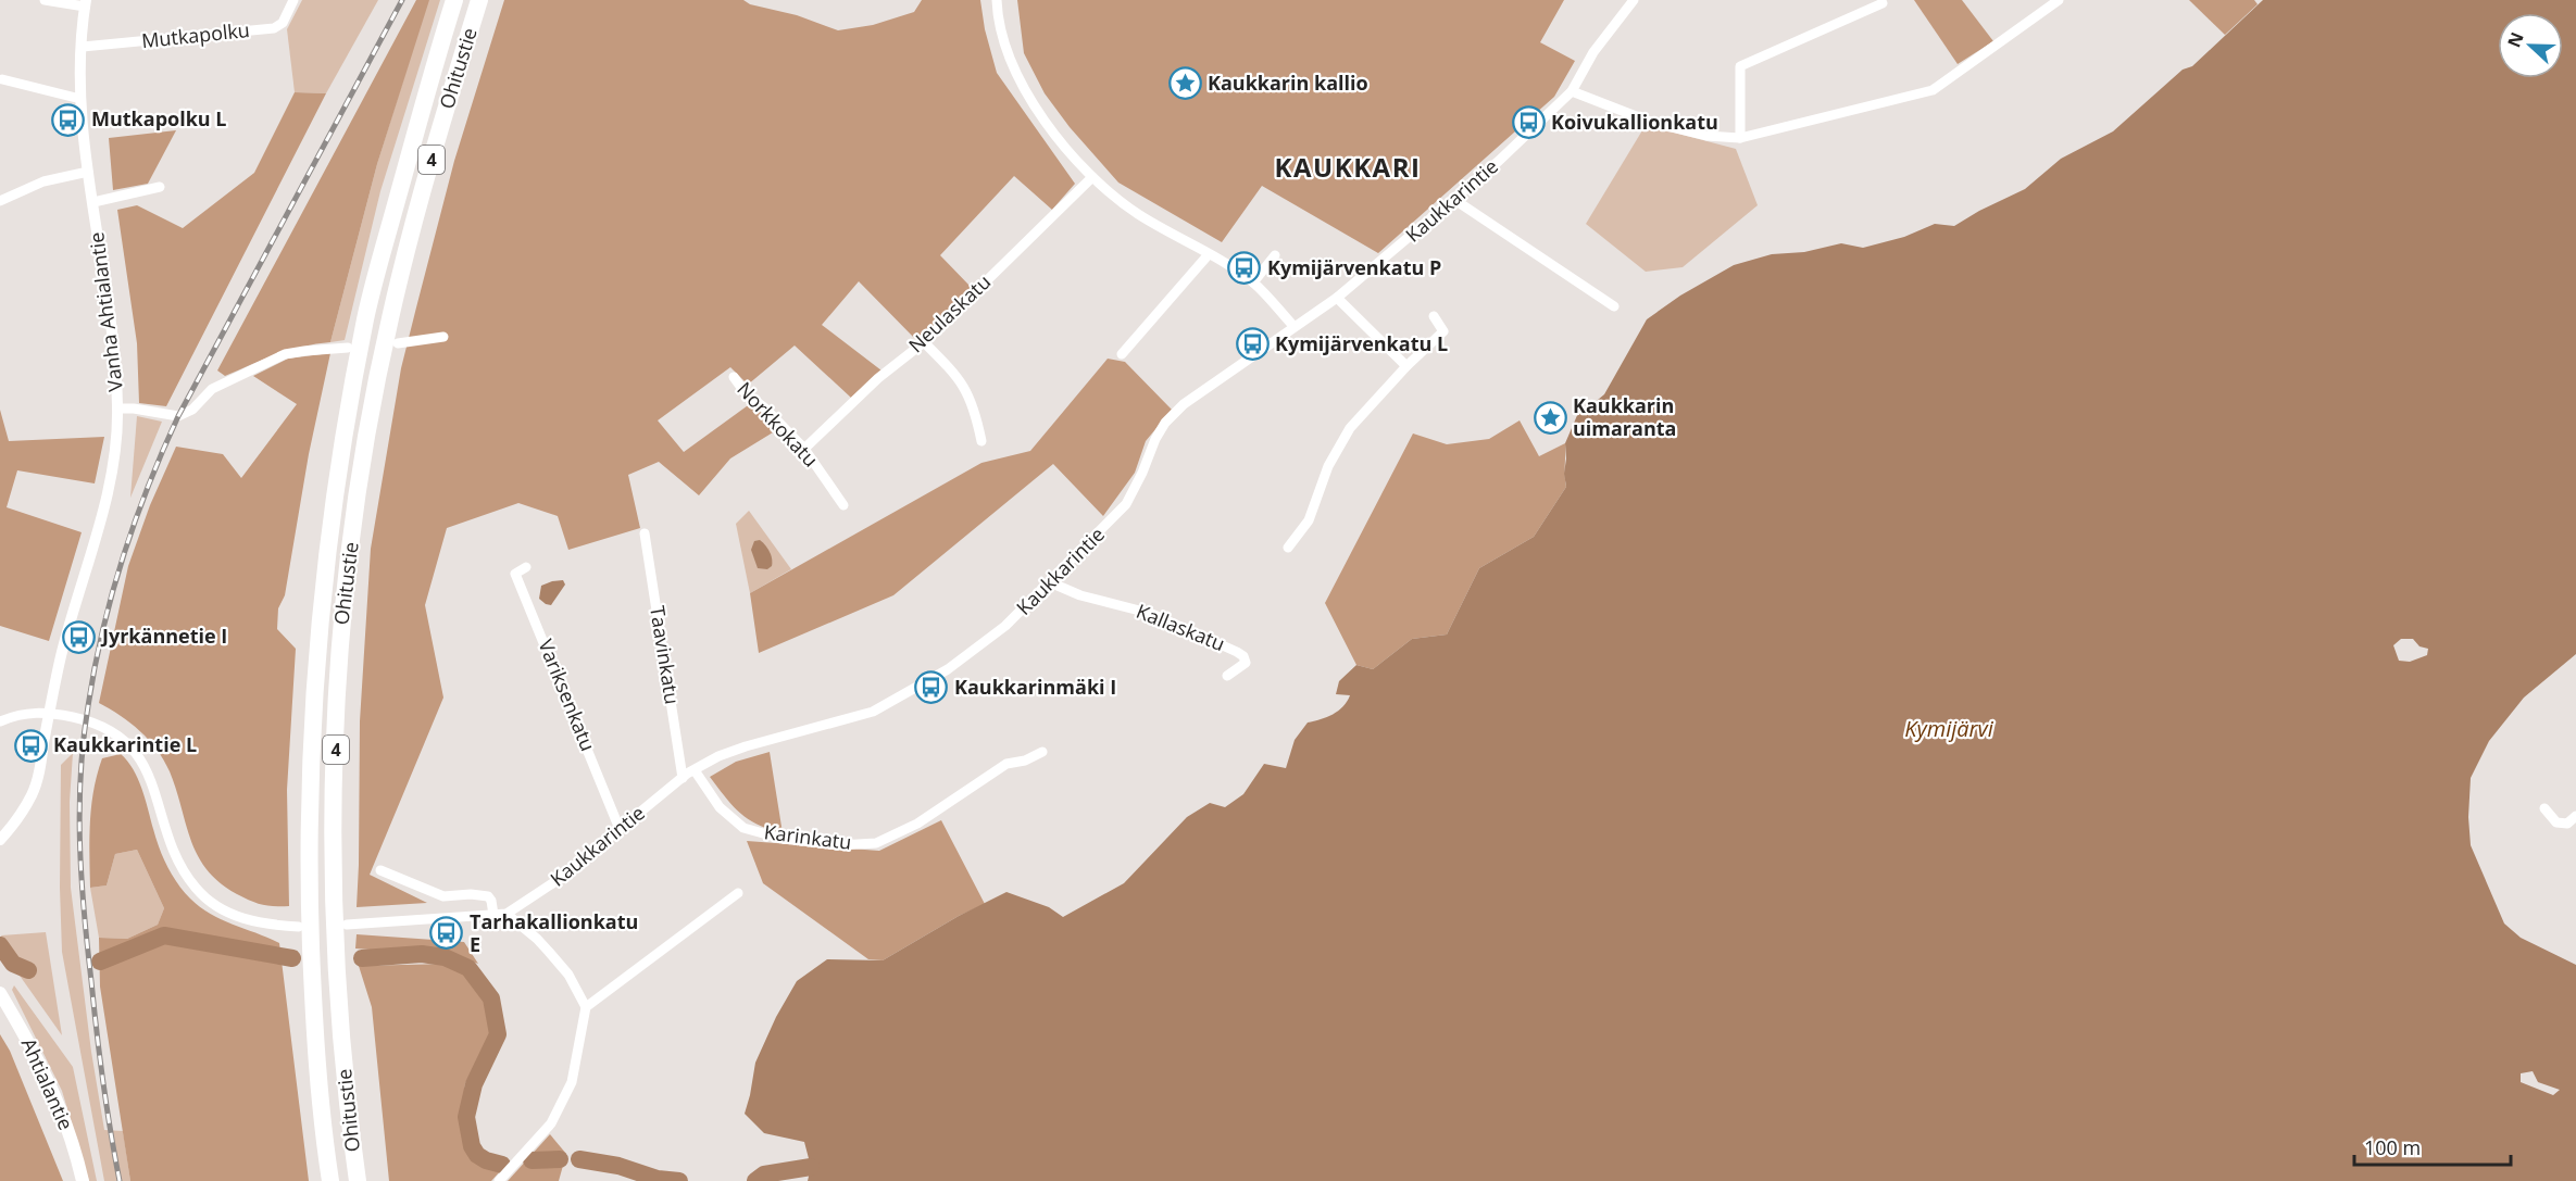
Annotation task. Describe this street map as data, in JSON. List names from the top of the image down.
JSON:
{
  "streets": {
    "highway": ["Ohitustie", "4"],
    "main road": ["Ahtialantie"],
    "street": [
      "Mutkapolku",
      "Kaukkarintie",
      "Vanha Ahtialantie",
      "Neulaskatu",
      "Norkkokatu",
      "Kallaskatu",
      "Taavinkatu",
      "Variksenkatu",
      "Karinkatu"
    ]
  },
  "crossings": [
    ["Mutkapolku", "Vanha Ahtialantie"],
    ["Kaukkarintie", "Kallaskatu"],
    ["Kaukkarintie", "Taavinkatu"],
    ["Kaukkarintie", "Variksenkatu"],
    ["Kaukkarintie", "Karinkatu"],
    ["Neulaskatu", "Norkkokatu"]
  ],
  "districts": ["KAUKKARI"],
  "water": ["Kymijärvi"],
  "places": {
    "place": ["Kaukkarin kallio", "Kaukkarin uimaranta"],
    "bus stop": [
      "Mutkapolku L",
      "Koivukallionkatu",
      "Kymijärvenkatu P",
      "Kymijärvenkatu L",
      "Jyrkännetie I",
      "Kaukkarinmäki I",
      "Kaukkarintie L",
      "Tarhakallionkatu E"
    ]
  },
  "scale_bar": "100 m",
  "north": "left"
}
